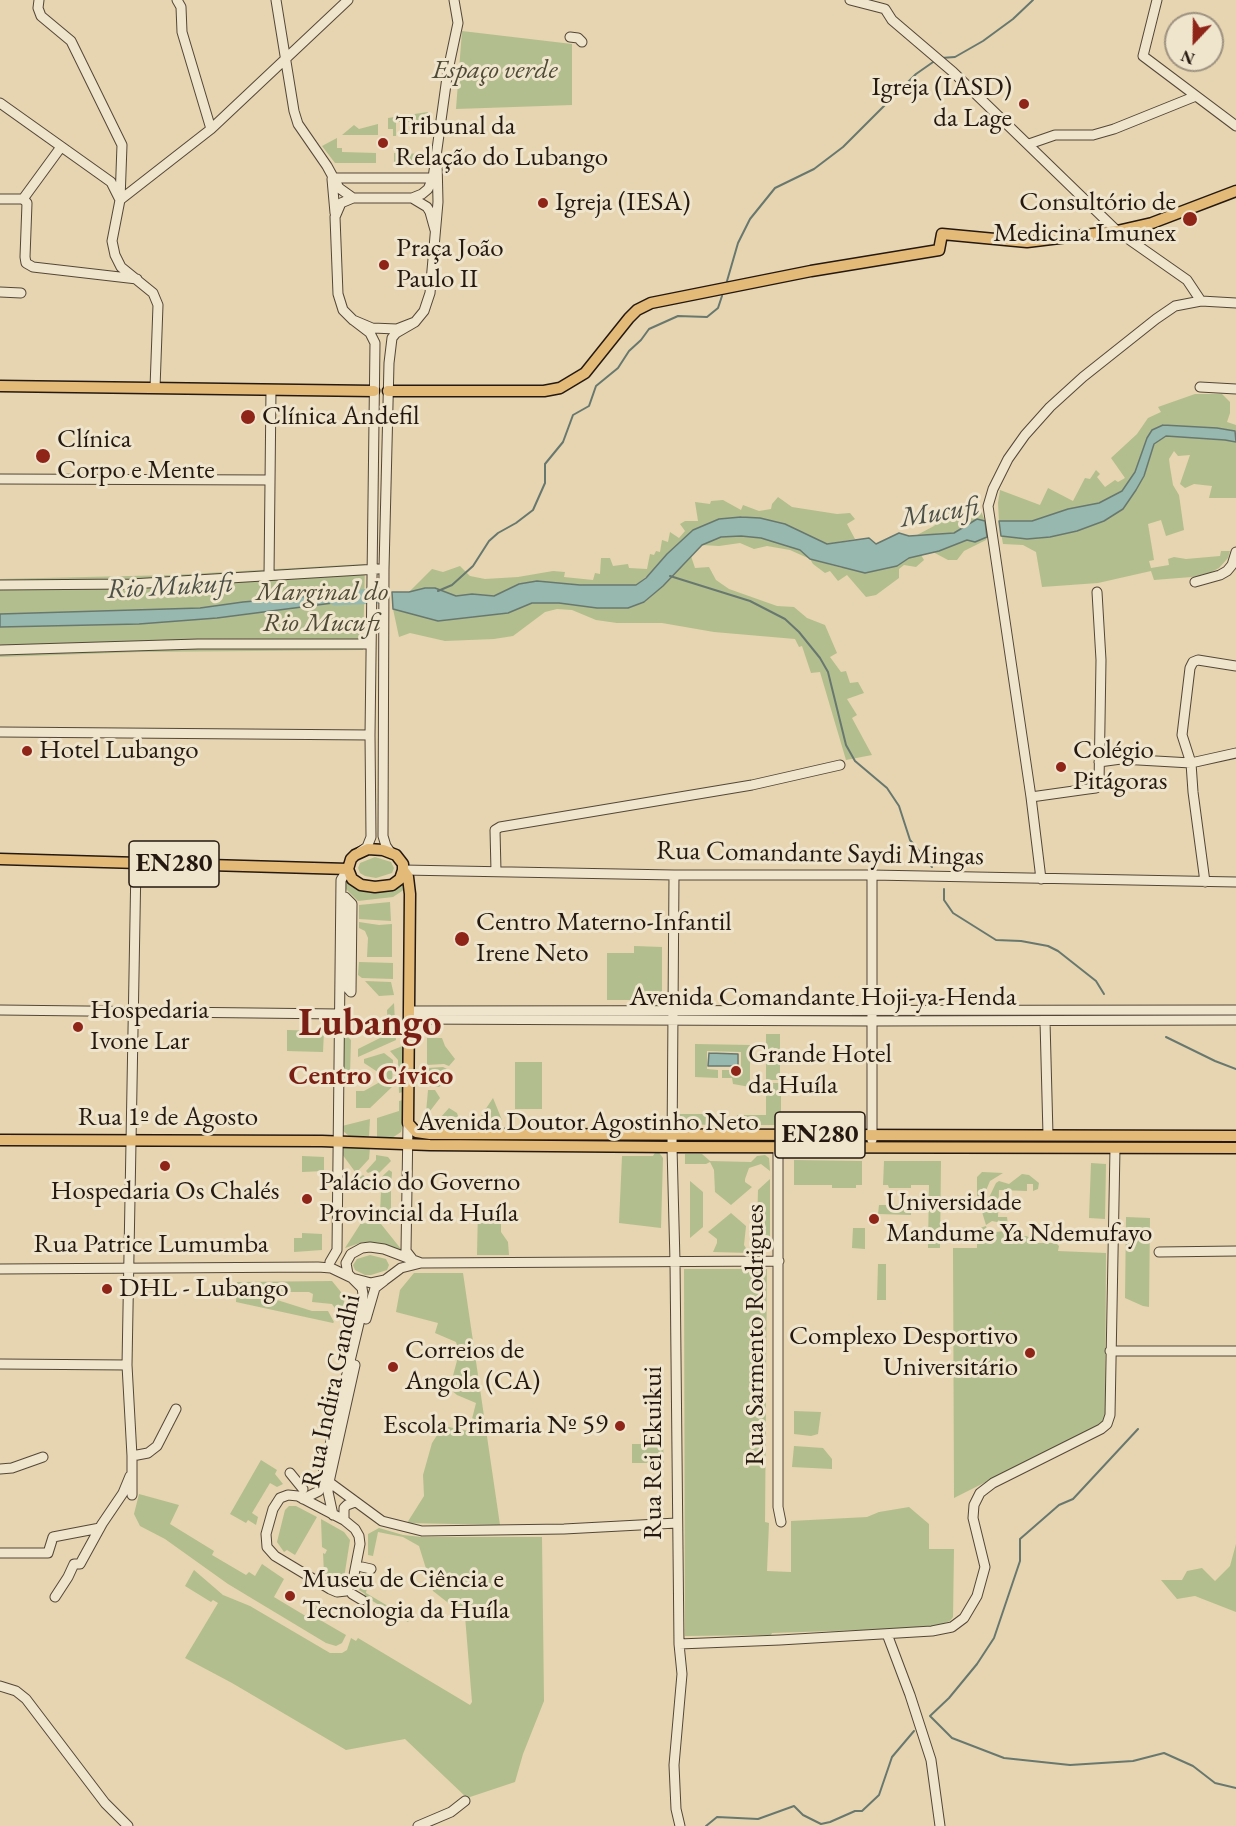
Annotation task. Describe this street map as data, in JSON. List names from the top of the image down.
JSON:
{
  "streets": {
    "main road": ["EN280", "Rua 1º de Agosto", "Avenida Doutor Agostinho Neto"],
    "street": [
      "Rua Comandante Saydi Mingas",
      "Avenida Comandante Hoji-ya-Henda",
      "Rua Patrice Lumumba",
      "Rua Sarmento Rodrigues",
      "Rua Indira Gandhi",
      "Rua Rei Ekuikui"
    ]
  },
  "crossings": [
    ["Rua Comandante Saydi Mingas", "EN280"],
    ["Rua Comandante Saydi Mingas", "Rua Rei Ekuikui"],
    ["Avenida Comandante Hoji-ya-Henda", "Rua Rei Ekuikui"],
    ["Rua 1º de Agosto", "Avenida Doutor Agostinho Neto"],
    ["Avenida Doutor Agostinho Neto", "Rua Sarmento Rodrigues"],
    ["Avenida Doutor Agostinho Neto", "Rua Rei Ekuikui"],
    ["Rua Patrice Lumumba", "Rua Indira Gandhi"]
  ],
  "districts": ["Lubango", "Centro Cívico"],
  "water": ["Mucufi", "Rio Mukufi"],
  "parks": ["Espaço verde", "Marginal do Rio Mucufi"],
  "places": [
    "Igreja (IASD) da Lage",
    "Tribunal da Relação do Lubango",
    "Igreja (IESA)",
    "Consultório de Medicina Imunex",
    "Praça João Paulo II",
    "Clínica Andefil",
    "Clínica Corpo e Mente",
    "Hotel Lubango",
    "Colégio Pitágoras",
    "Centro Materno-Infantil Irene Neto",
    "Hospedaria Ivone Lar",
    "Grande Hotel da Huíla",
    "Hospedaria Os Chalés",
    "Palácio do Governo Provincial da Huíla",
    "Universidade Mandume Ya Ndemufayo",
    "DHL - Lubango",
    "Complexo Desportivo Universitário",
    "Correios de Angola (CA)",
    "Escola Primaria Nº 59",
    "Museu de Ciência e Tecnologia da Huíla"
  ],
  "north": "bottom"
}
